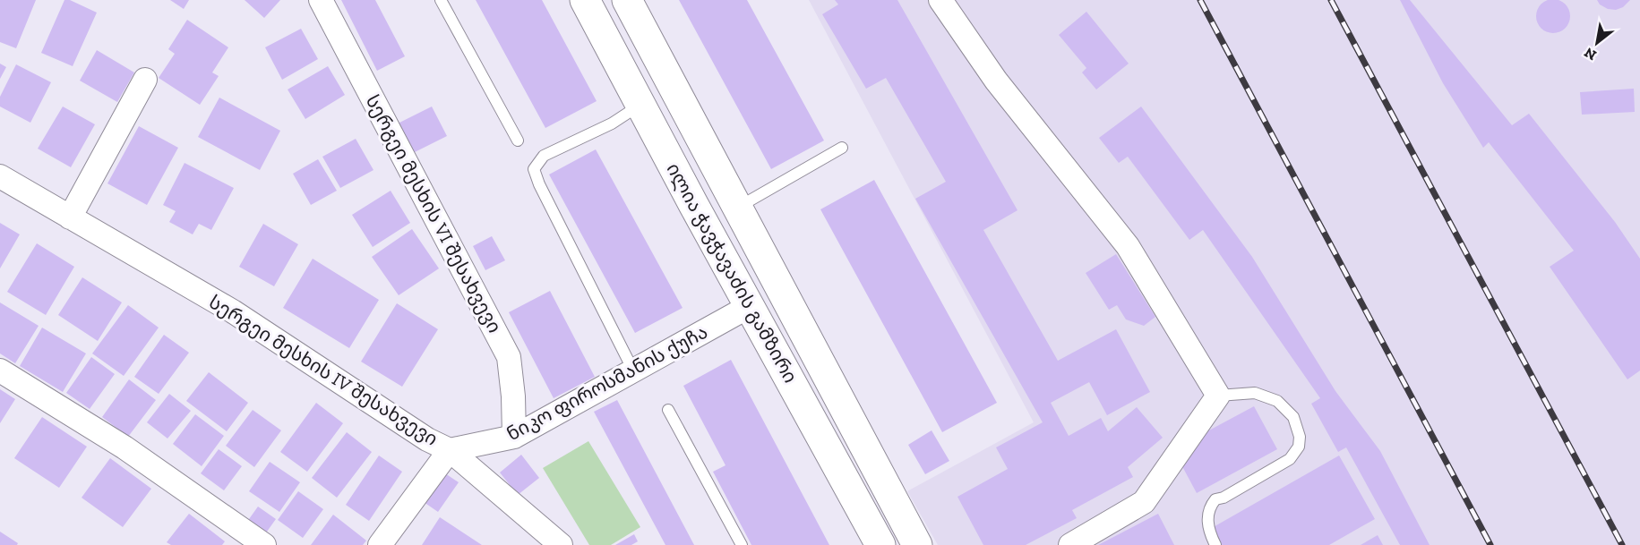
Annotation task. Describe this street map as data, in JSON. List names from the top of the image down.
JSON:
{
  "streets": {
    "main road": ["ილია ჭავჭავაძის გამზირი"],
    "street": ["სერგეი მესხის VI შესახვევი", "სერგეი მესხის IV შესახვევი", "ნიკო ფიროსმანის ქუჩა"]
  },
  "crossings": [
    ["სერგეი მესხის VI შესახვევი", "ნიკო ფიროსმანის ქუჩა"],
    ["ილია ჭავჭავაძის გამზირი", "ნიკო ფიროსმანის ქუჩა"],
    ["სერგეი მესხის IV შესახვევი", "ნიკო ფიროსმანის ქუჩა"]
  ],
  "north": "bottom left"
}
